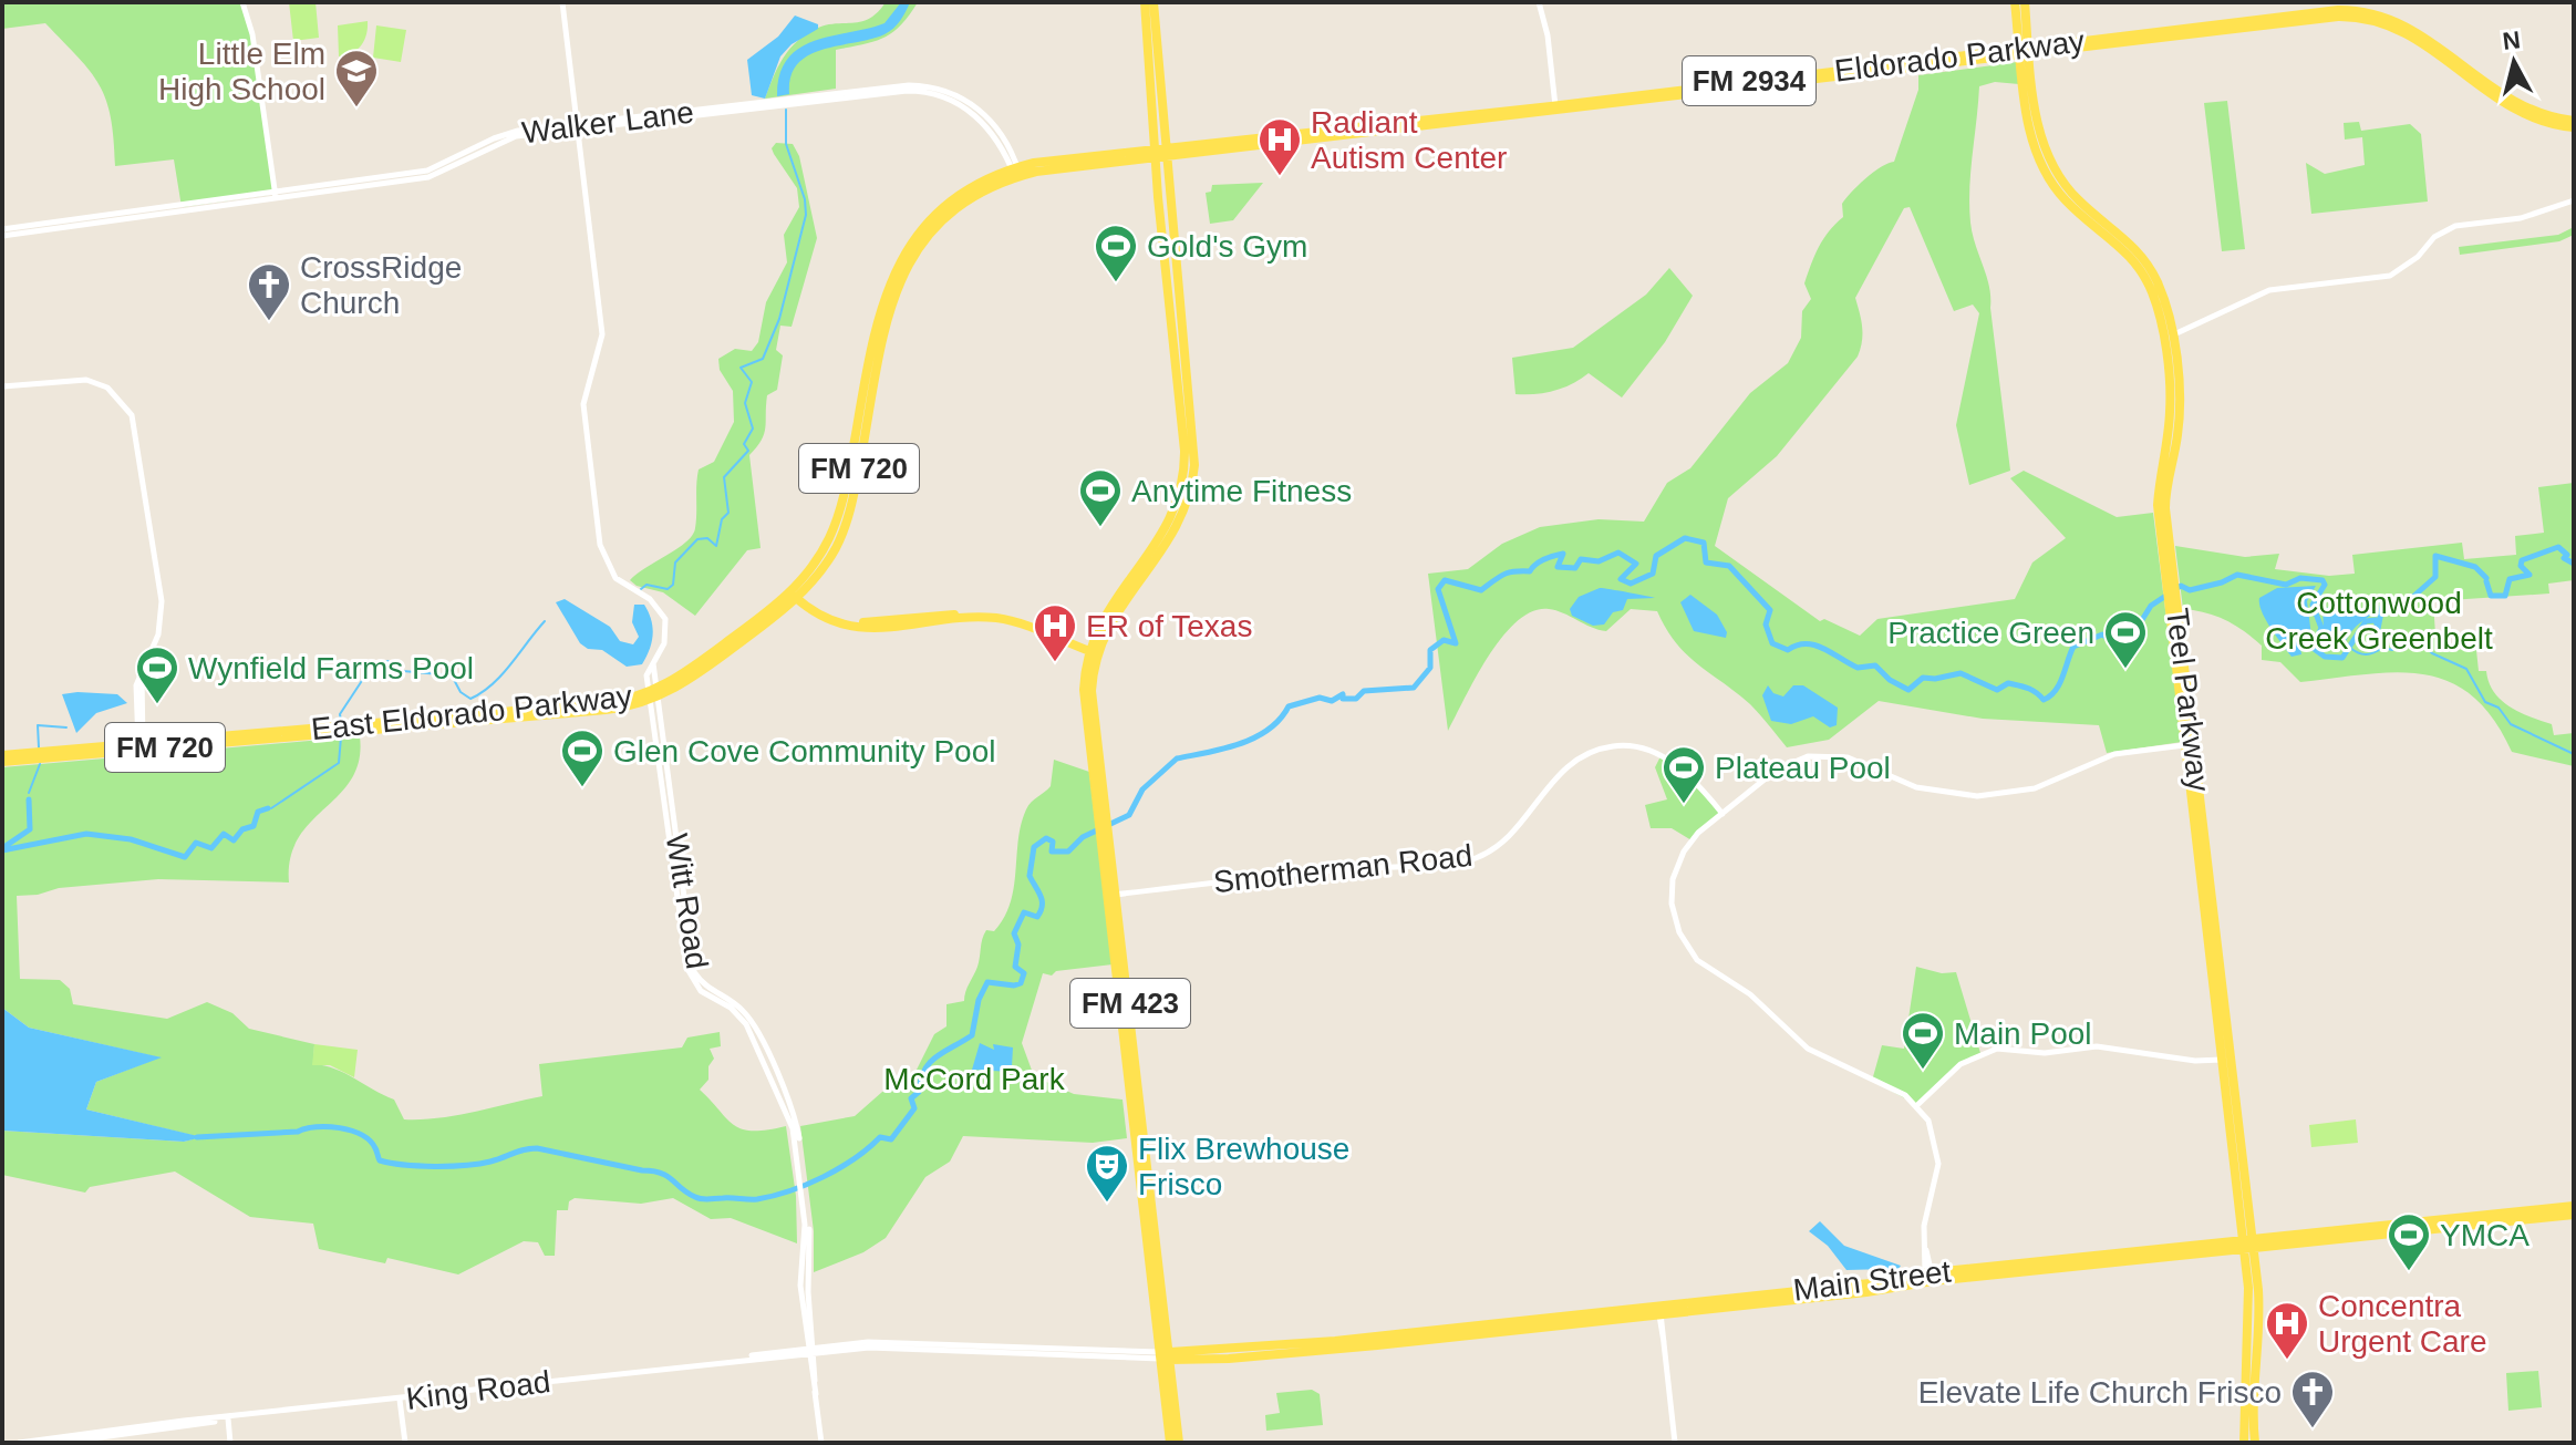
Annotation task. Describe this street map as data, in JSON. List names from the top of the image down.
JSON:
{
  "streets": {
    "main road": [
      "Eldorado Parkway",
      "FM 2934",
      "FM 720",
      "Teel Parkway",
      "East Eldorado Parkway",
      "FM 423",
      "Main Street"
    ],
    "street": [
      "Walker Lane",
      "Smotherman Road",
      "Witt Road",
      "King Road"
    ]
  },
  "crossings": [
    ["Eldorado Parkway", "Teel Parkway"],
    ["Eldorado Parkway", "East Eldorado Parkway"],
    ["Eldorado Parkway", "FM 423"],
    ["Walker Lane", "East Eldorado Parkway"],
    ["Walker Lane", "Witt Road"],
    ["Teel Parkway", "Main Street"],
    ["East Eldorado Parkway", "Witt Road"],
    ["East Eldorado Parkway", "FM 423"],
    ["Smotherman Road", "FM 423"],
    ["Witt Road", "King Road"],
    ["FM 423", "Main Street"],
    ["FM 423", "King Road"],
    ["Main Street", "King Road"]
  ],
  "parks": ["Cottonwood Creek Greenbelt", "McCord Park"],
  "places": {
    "school or university": ["Little Elm High School"],
    "hospital": ["Radiant Autism Center", "ER of Texas", "Concentra Urgent Care"],
    "sports": [
      "Gold's Gym",
      "Anytime Fitness",
      "Practice Green",
      "Wynfield Farms Pool",
      "Glen Cove Community Pool",
      "Plateau Pool",
      "Main Pool",
      "YMCA"
    ],
    "church": ["CrossRidge Church", "Elevate Life Church Frisco"],
    "theatre": ["Flix Brewhouse Frisco"]
  },
  "north": "top"
}
